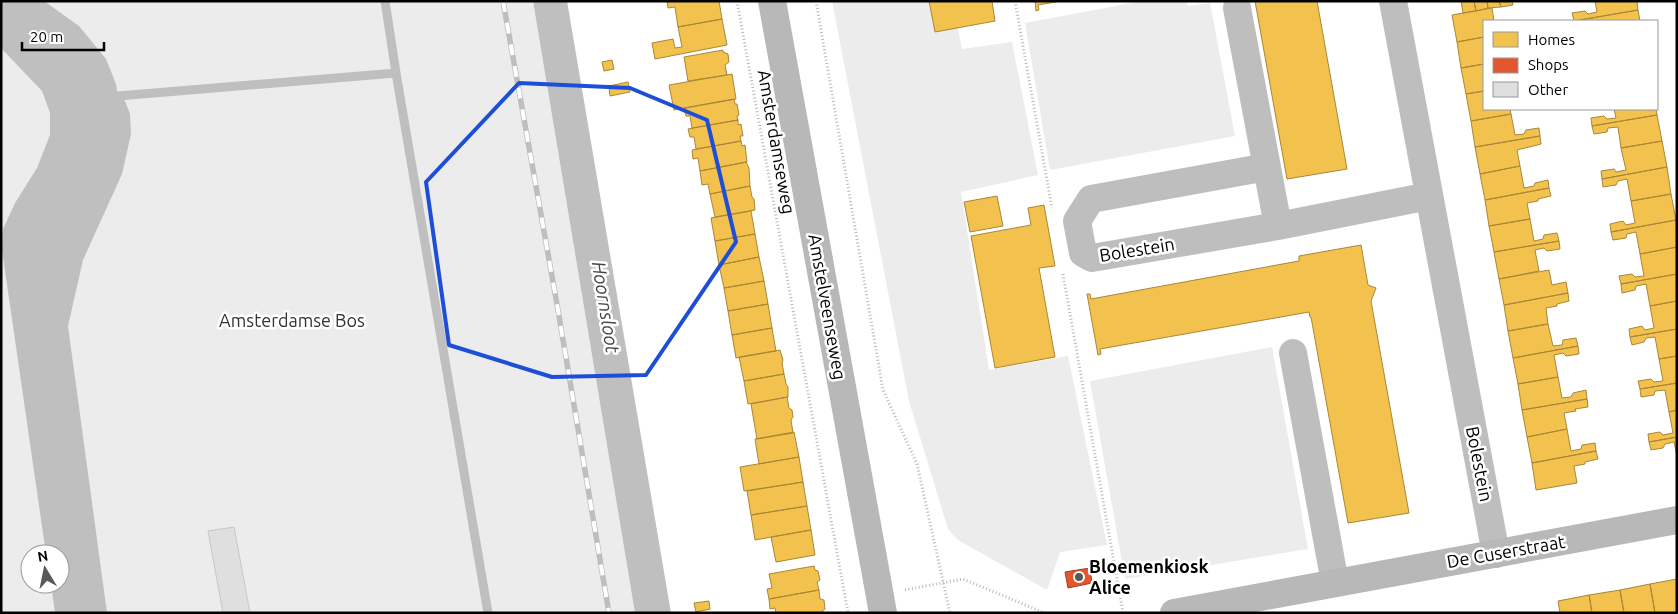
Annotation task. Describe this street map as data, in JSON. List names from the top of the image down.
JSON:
{
  "streets": {
    "main road": ["Amstelveenseweg", "De Cuserstraat"],
    "street": ["Bolestein"],
    "path": ["Amsterdamseweg"]
  },
  "crossings": [
    ["Bolestein", "De Cuserstraat"]
  ],
  "water": ["Hoornsloot"],
  "parks": ["Amsterdamse Bos"],
  "places": ["Bloemenkiosk Alice"],
  "legend": ["Homes", "Shops", "Other"],
  "scale_bar": "20 m",
  "north": "top"
}
